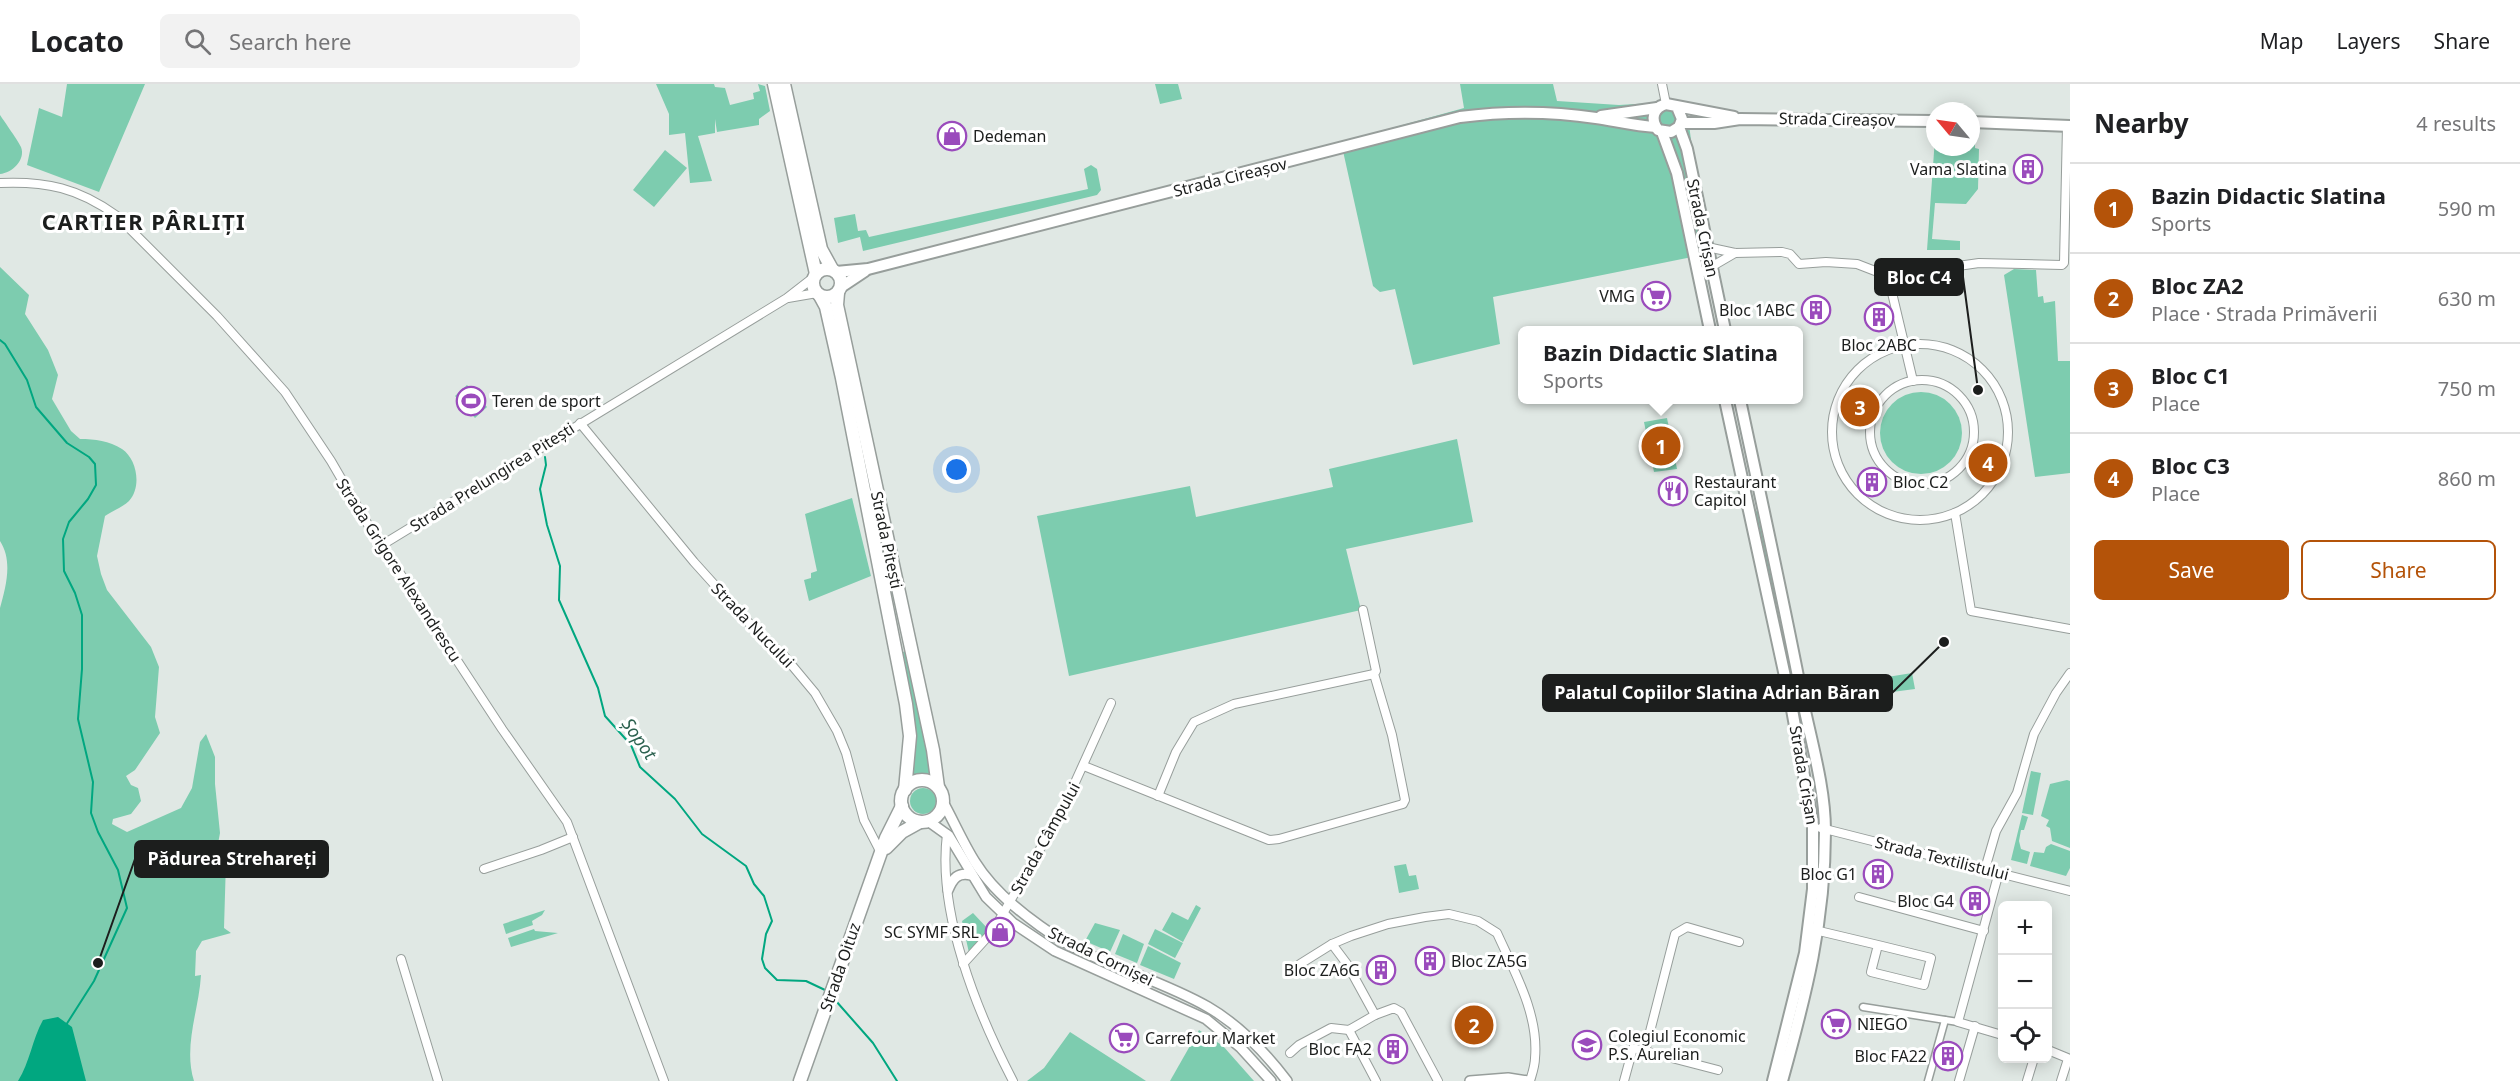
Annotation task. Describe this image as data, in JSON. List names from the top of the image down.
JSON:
{
  "streets": {
    "main road": [
      "Strada Cireașov",
      "Strada Crișan",
      "Strada Pitești",
      "Strada Oituz"
    ],
    "street": [
      "Strada Prelungirea Pitești",
      "Strada Grigore Alexandrescu",
      "Strada Nucului",
      "Strada Câmpului",
      "Strada Textilistului",
      "Strada Cornișei"
    ]
  },
  "crossings": [
    ["Strada Cireașov", "Strada Crișan"],
    ["Strada Cireașov", "Strada Prelungirea Pitești"],
    ["Strada Cireașov", "Strada Pitești"],
    ["Strada Crișan", "Strada Textilistului"],
    ["Strada Prelungirea Pitești", "Strada Pitești"],
    ["Strada Prelungirea Pitești", "Strada Grigore Alexandrescu"],
    ["Strada Prelungirea Pitești", "Strada Nucului"],
    ["Strada Pitești", "Strada Cornișei"],
    ["Strada Pitești", "Strada Oituz"],
    ["Strada Nucului", "Strada Oituz"],
    ["Strada Câmpului", "Strada Cornișei"],
    ["Strada Cornișei", "Strada Oituz"]
  ],
  "districts": ["CARTIER PÂRLIȚI"],
  "water": ["Șopot"],
  "places": {
    "shop": ["Dedeman", "SC SYMF SRL"],
    "building": [
      "Vama Slatina",
      "Bloc 1ABC",
      "Bloc 2ABC",
      "Bloc C2",
      "Bloc G1",
      "Bloc G4",
      "Bloc ZA5G",
      "Bloc ZA6G",
      "Bloc FA2",
      "Bloc FA22"
    ],
    "supermarket": ["VMG", "NIEGO", "Carrefour Market"],
    "other": ["Bloc C4", "Palatul Copiilor Slatina Adrian Băran", "Pădurea Strehareți"],
    "sports": ["Teren de sport"],
    "restaurant": ["Restaurant Capitol"],
    "school or university": ["Colegiul Economic P.S. Aurelian"]
  },
  "north": "top left",
  "page": {
    "header": "Locato",
    "search": "Search here",
    "nav": ["Map", "Layers", "Share"],
    "heading": ["Nearby", "4 results"],
    "list": [
      {
        "mark": "1",
        "name": "Bazin Didactic Slatina",
        "note": "Sports",
        "value": "590 m"
      },
      {
        "mark": "2",
        "name": "Bloc ZA2",
        "note": "Place · Strada Primăverii",
        "value": "630 m"
      },
      {
        "mark": "3",
        "name": "Bloc C1",
        "note": "Place",
        "value": "750 m"
      },
      {
        "mark": "4",
        "name": "Bloc C3",
        "note": "Place",
        "value": "860 m"
      }
    ],
    "popup": ["Bazin Didactic Slatina", "Sports"],
    "pins": [
      "3",
      "1",
      "4",
      "2"
    ],
    "buttons": ["Save", "Share"],
    "map_buttons": ["+", "−"]
  }
}
